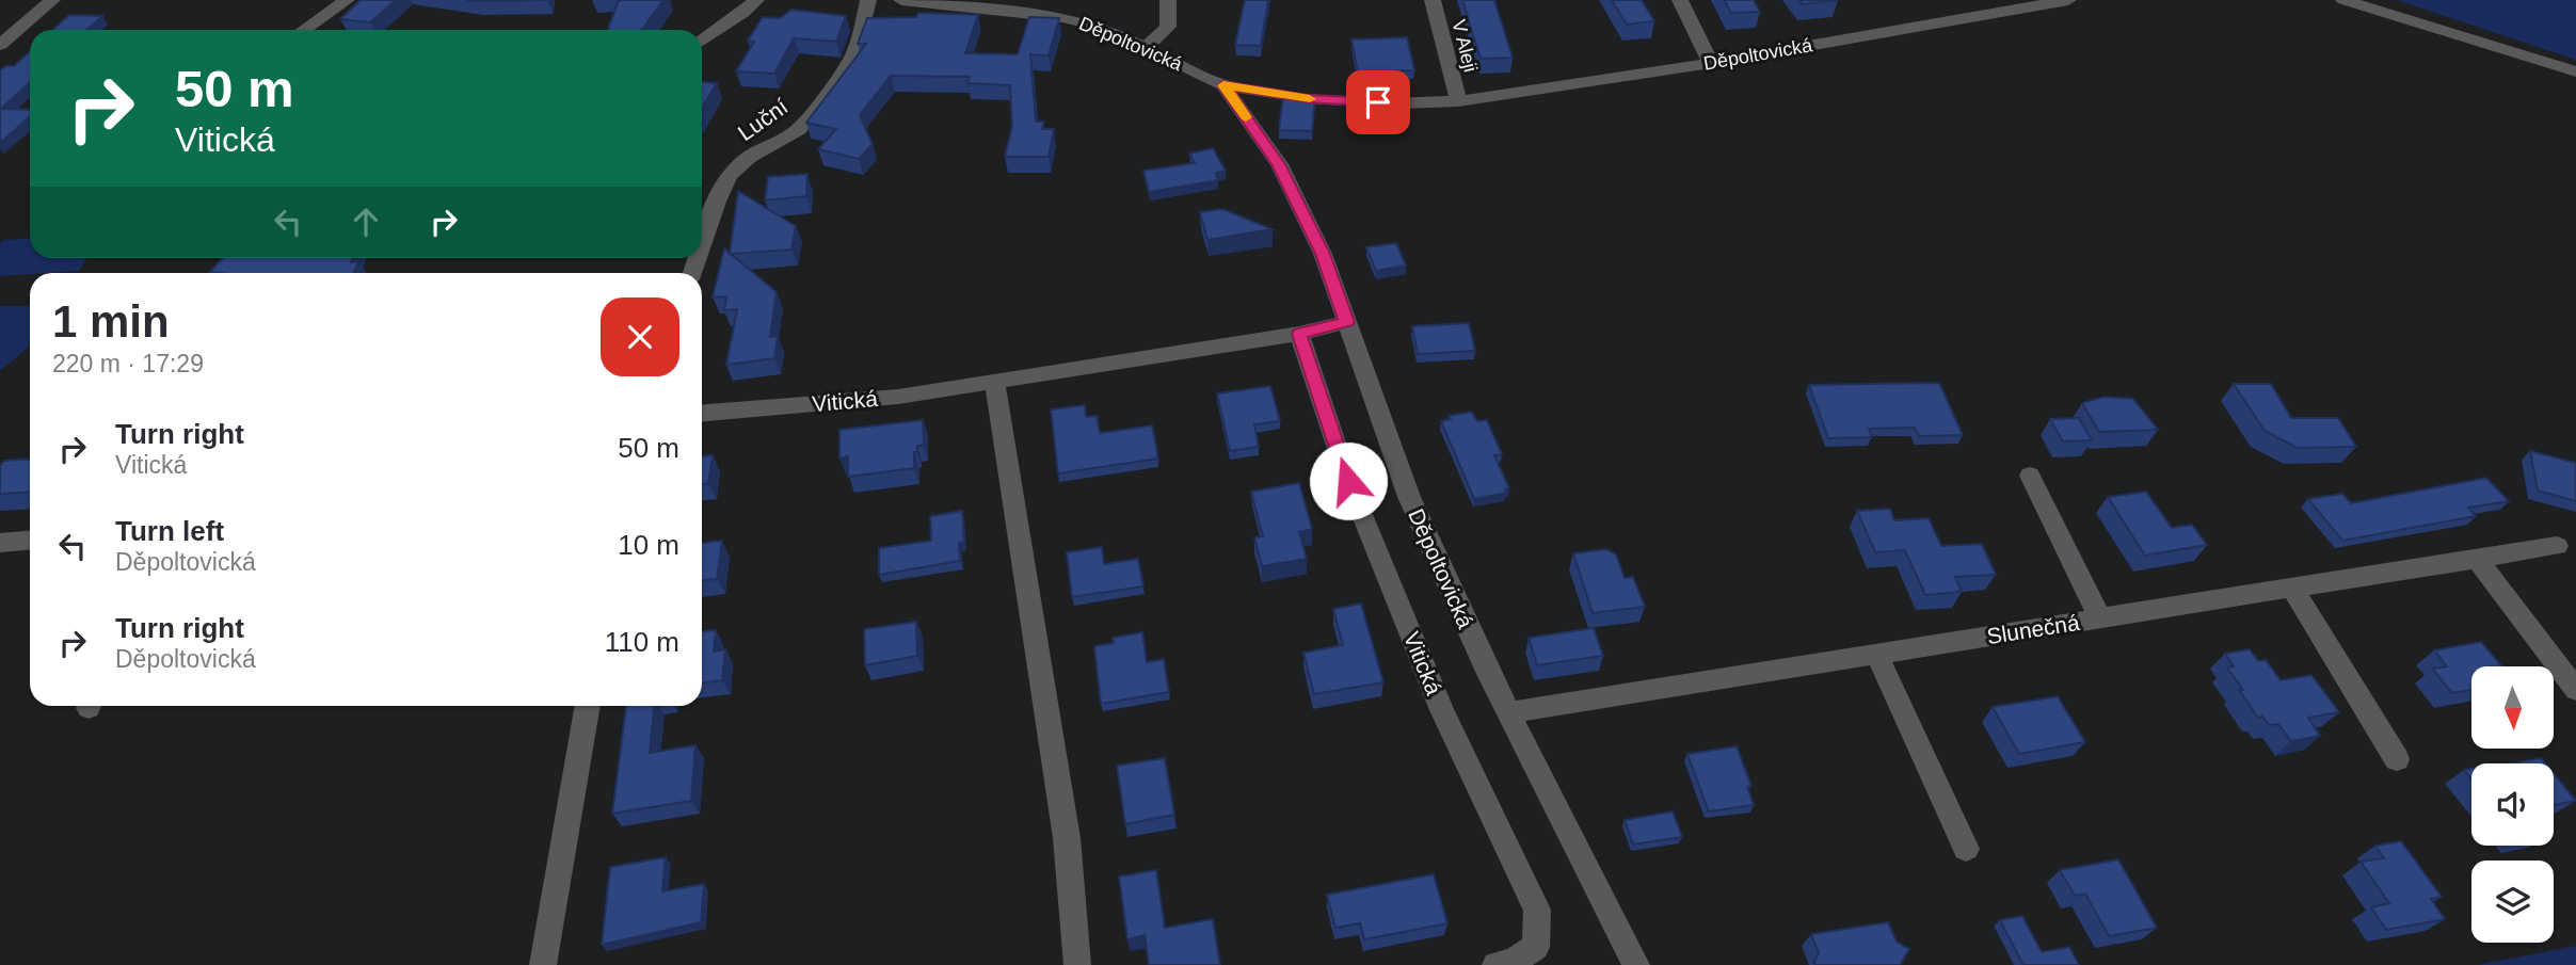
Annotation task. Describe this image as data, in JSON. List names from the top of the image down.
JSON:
{
  "streets": {
    "street": [
      "Děpoltovická",
      "V Aleji",
      "Luční",
      "Vitická",
      "Slunečná"
    ]
  },
  "crossings": [
    ["Děpoltovická", "V Aleji"],
    ["Děpoltovická", "Vitická"],
    ["Děpoltovická", "Slunečná"]
  ],
  "north": "bottom",
  "page": {
    "turn": ["50 m", "Vitická"],
    "heading": ["1 min", "220 m · 17:29"],
    "list": [
      {
        "name": "Turn right",
        "note": "Vitická",
        "value": "50 m"
      },
      {
        "name": "Turn left",
        "note": "Děpoltovická",
        "value": "10 m"
      },
      {
        "name": "Turn right",
        "note": "Děpoltovická",
        "value": "110 m"
      }
    ]
  }
}
